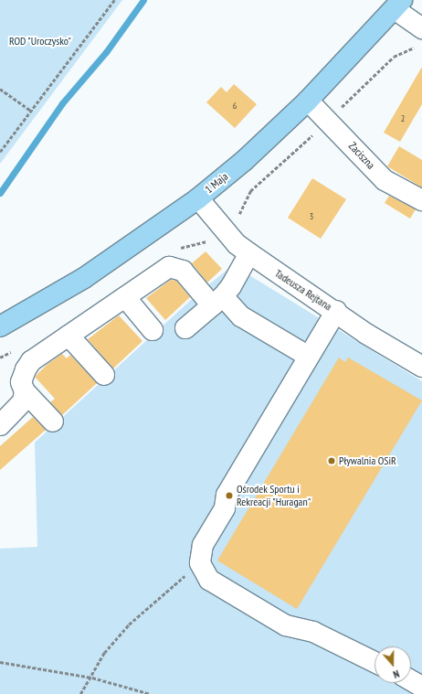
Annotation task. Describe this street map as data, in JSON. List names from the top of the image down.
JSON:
{
  "streets": {
    "main road": ["1 Maja"],
    "street": ["Zaciszna", "Tadeusza Rejtana"]
  },
  "crossings": [
    ["Zaciszna", "1 Maja"],
    ["1 Maja", "Tadeusza Rejtana"]
  ],
  "parks": ["ROD \"Uroczysko\""],
  "places": ["Pływalnia OSiR", "Ośrodek Sportu i Rekreacji \"Huragan\""],
  "house_numbers": ["6", "2", "3"],
  "north": "bottom"
}
